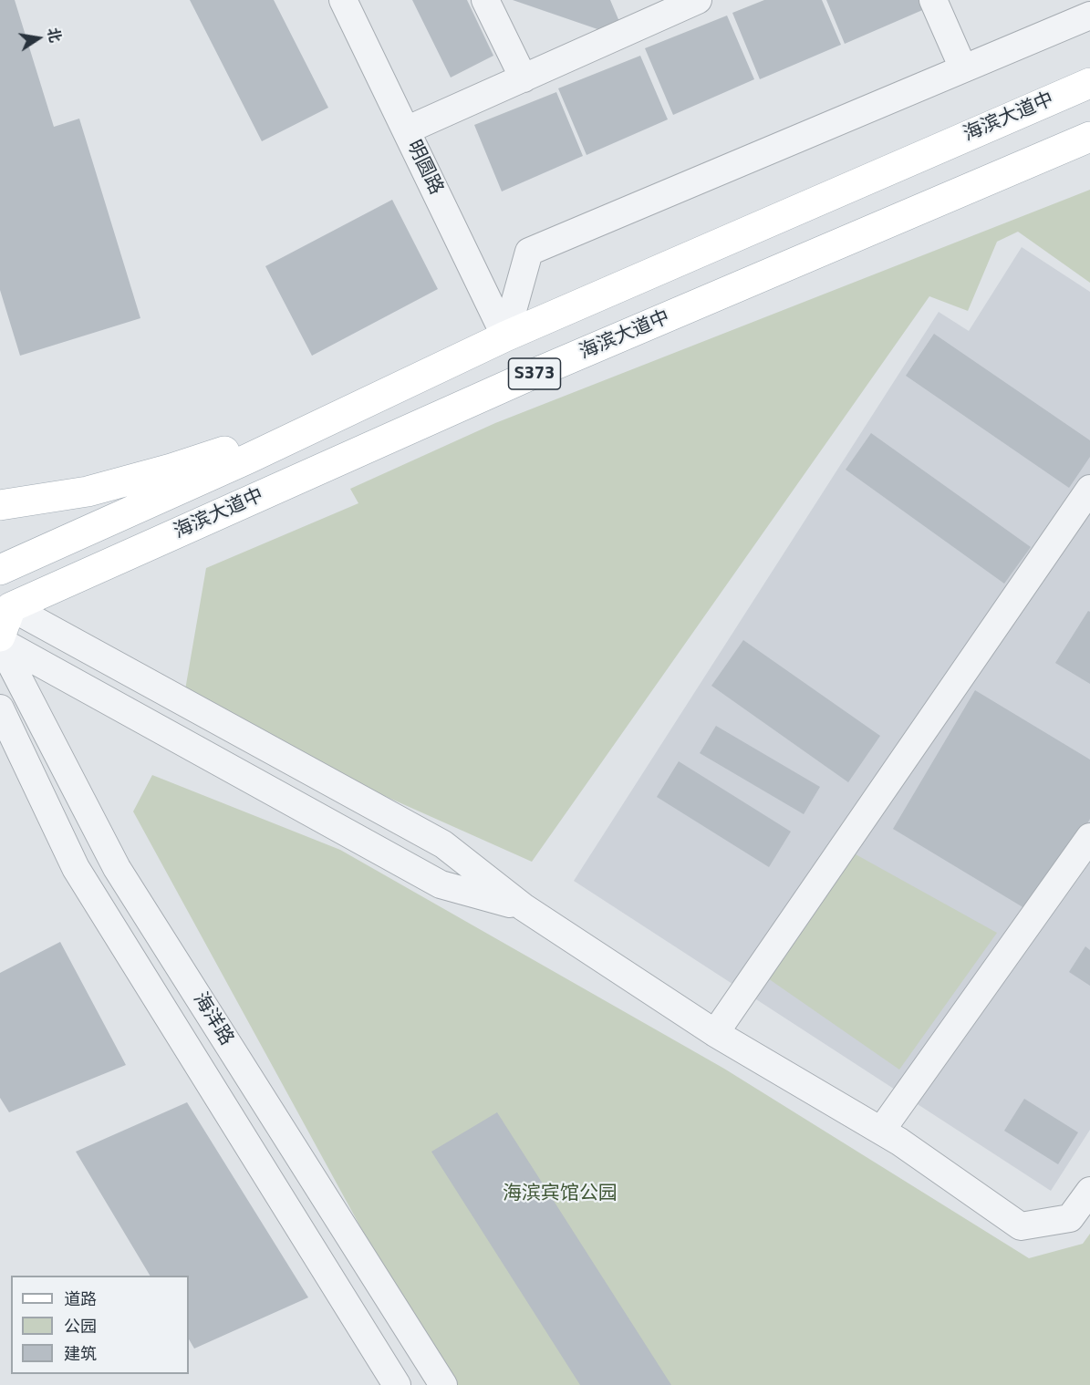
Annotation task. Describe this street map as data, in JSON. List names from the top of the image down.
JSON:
{
  "streets": {
    "main road": ["海滨大道中", "S373"],
    "street": ["明圆路", "海洋路"]
  },
  "crossings": [
    ["海滨大道中", "明圆路"]
  ],
  "parks": ["海滨宾馆公园"],
  "legend": ["道路", "公园", "建筑"],
  "north": "right"
}
